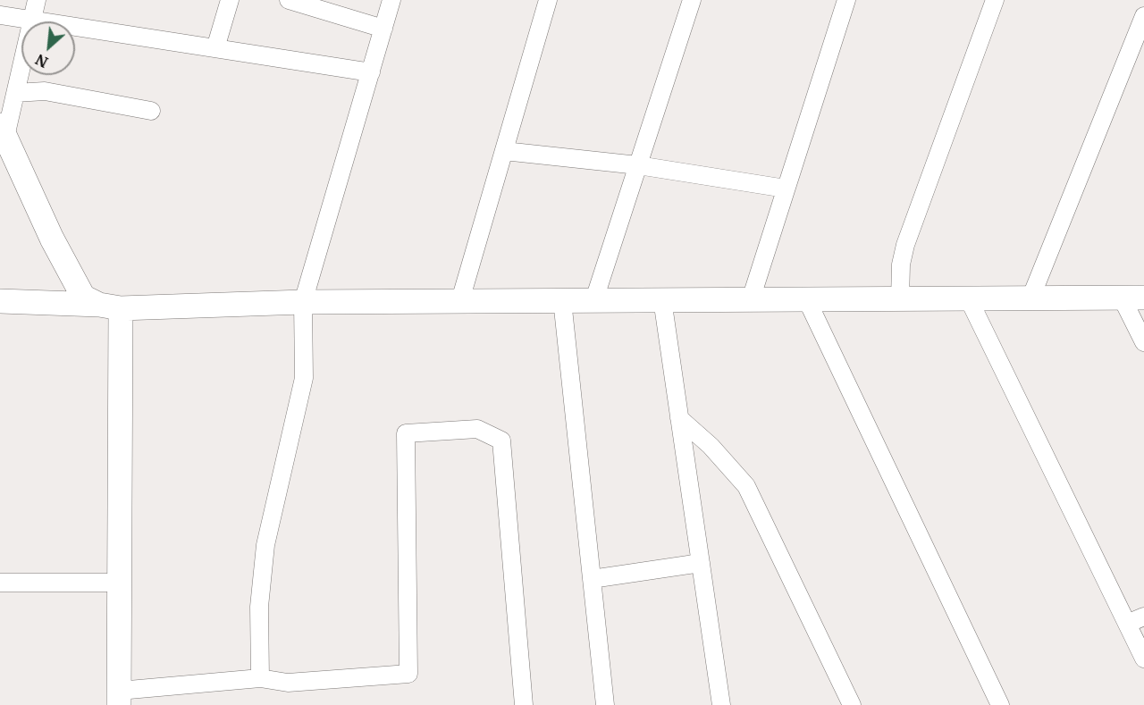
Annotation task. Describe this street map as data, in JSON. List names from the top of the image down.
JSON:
{
  "north": "bottom left"
}
